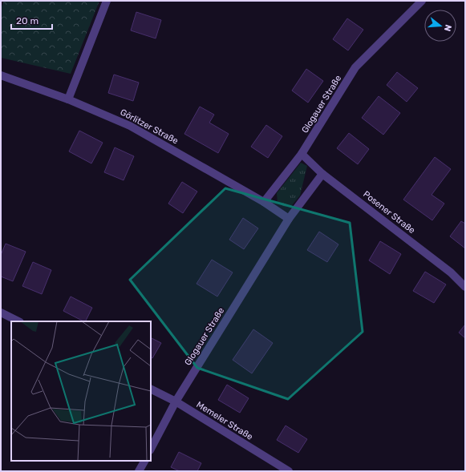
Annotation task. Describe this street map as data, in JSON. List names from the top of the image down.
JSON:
{
  "streets": {
    "street": [
      "Glogauer Straße",
      "Görlitzer Straße",
      "Posener Straße",
      "Memeler Straße"
    ]
  },
  "crossings": [
    ["Glogauer Straße", "Görlitzer Straße"],
    ["Glogauer Straße", "Posener Straße"],
    ["Glogauer Straße", "Memeler Straße"]
  ],
  "scale_bar": "20 m",
  "north": "right"
}
